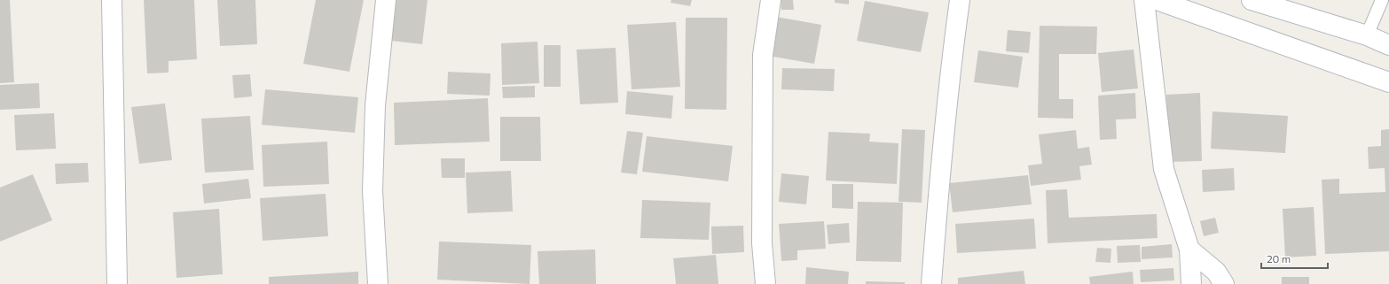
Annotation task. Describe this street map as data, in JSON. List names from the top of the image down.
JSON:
{
  "scale_bar": "20 m"
}
